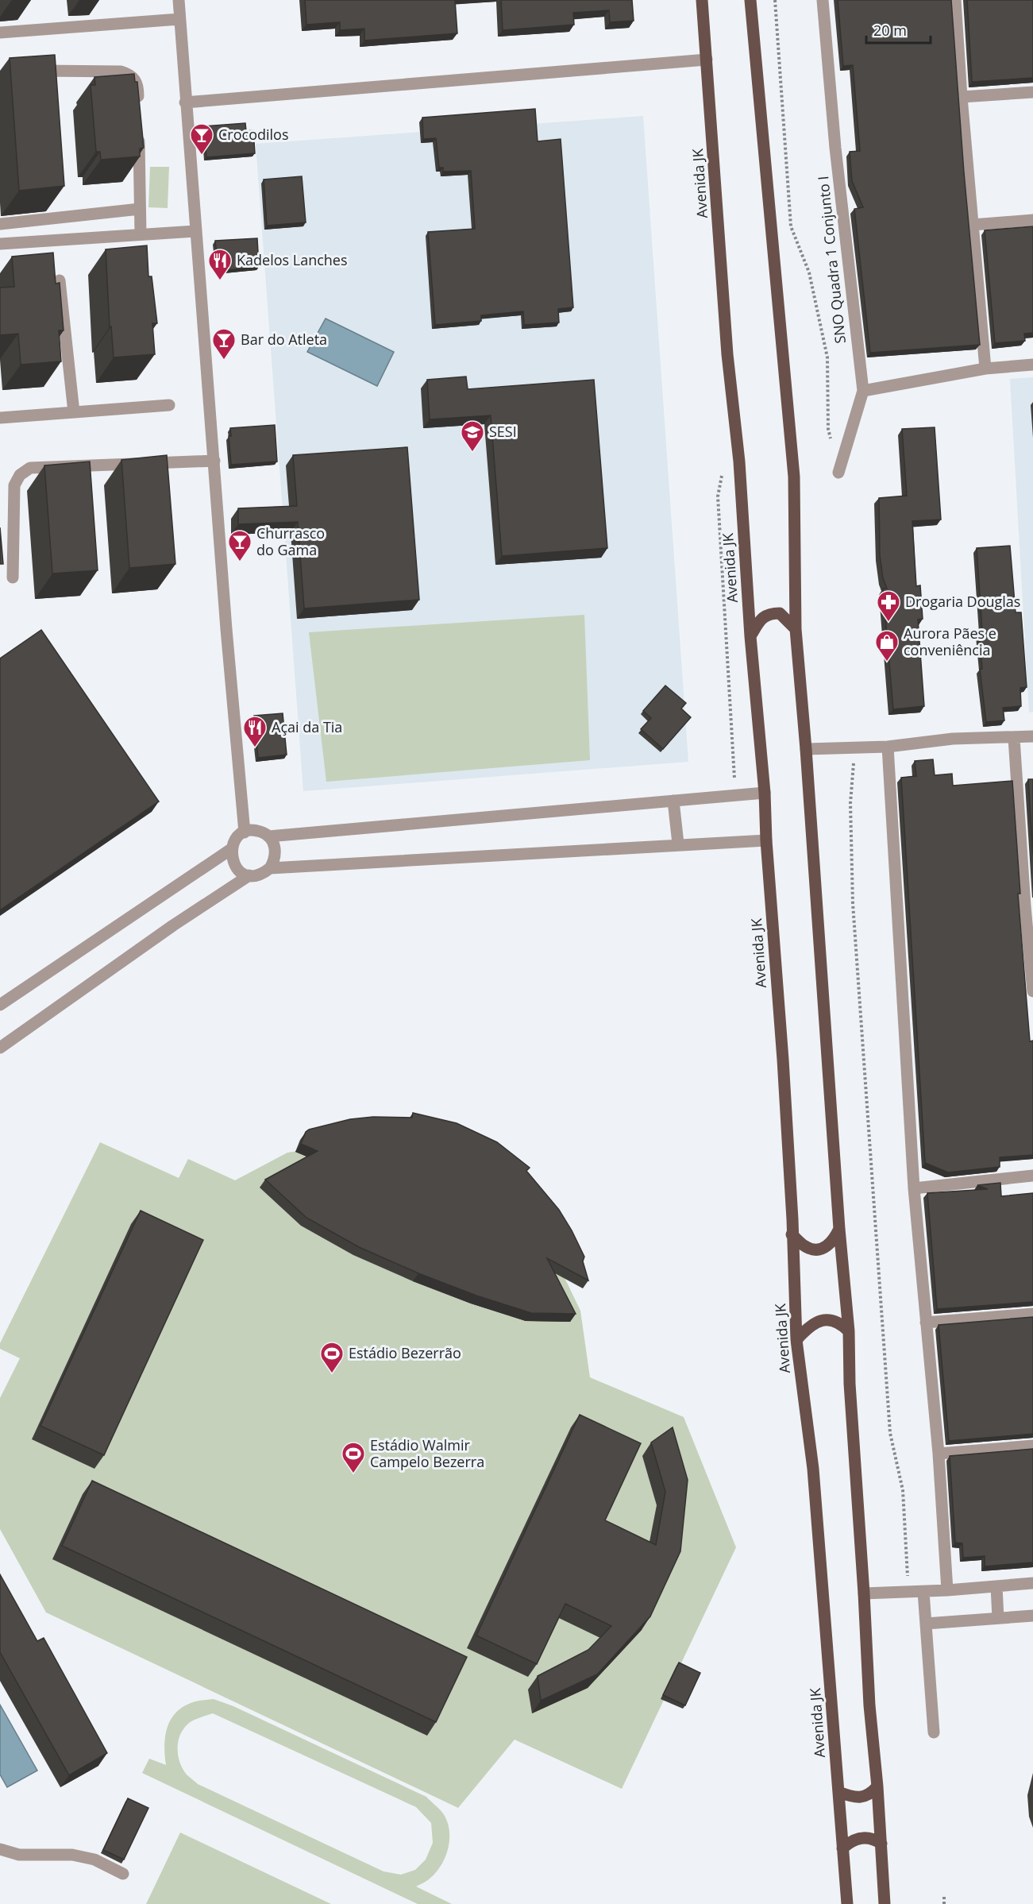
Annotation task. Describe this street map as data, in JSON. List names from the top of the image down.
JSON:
{
  "streets": {
    "main road": ["Avenida JK"],
    "street": ["SNO Quadra 1 Conjunto I"]
  },
  "places": {
    "bar": ["Crocodilos", "Bar do Atleta", "Churrasco do Gama"],
    "restaurant": ["Kadelos Lanches", "Açai da Tia"],
    "school or university": ["SESI"],
    "pharmacy": ["Drogaria Douglas"],
    "shop": ["Aurora Pães e conveniência"],
    "sports": ["Estádio Bezerrão", "Estádio Walmir Campelo Bezerra"]
  },
  "scale_bar": "20 m"
}
